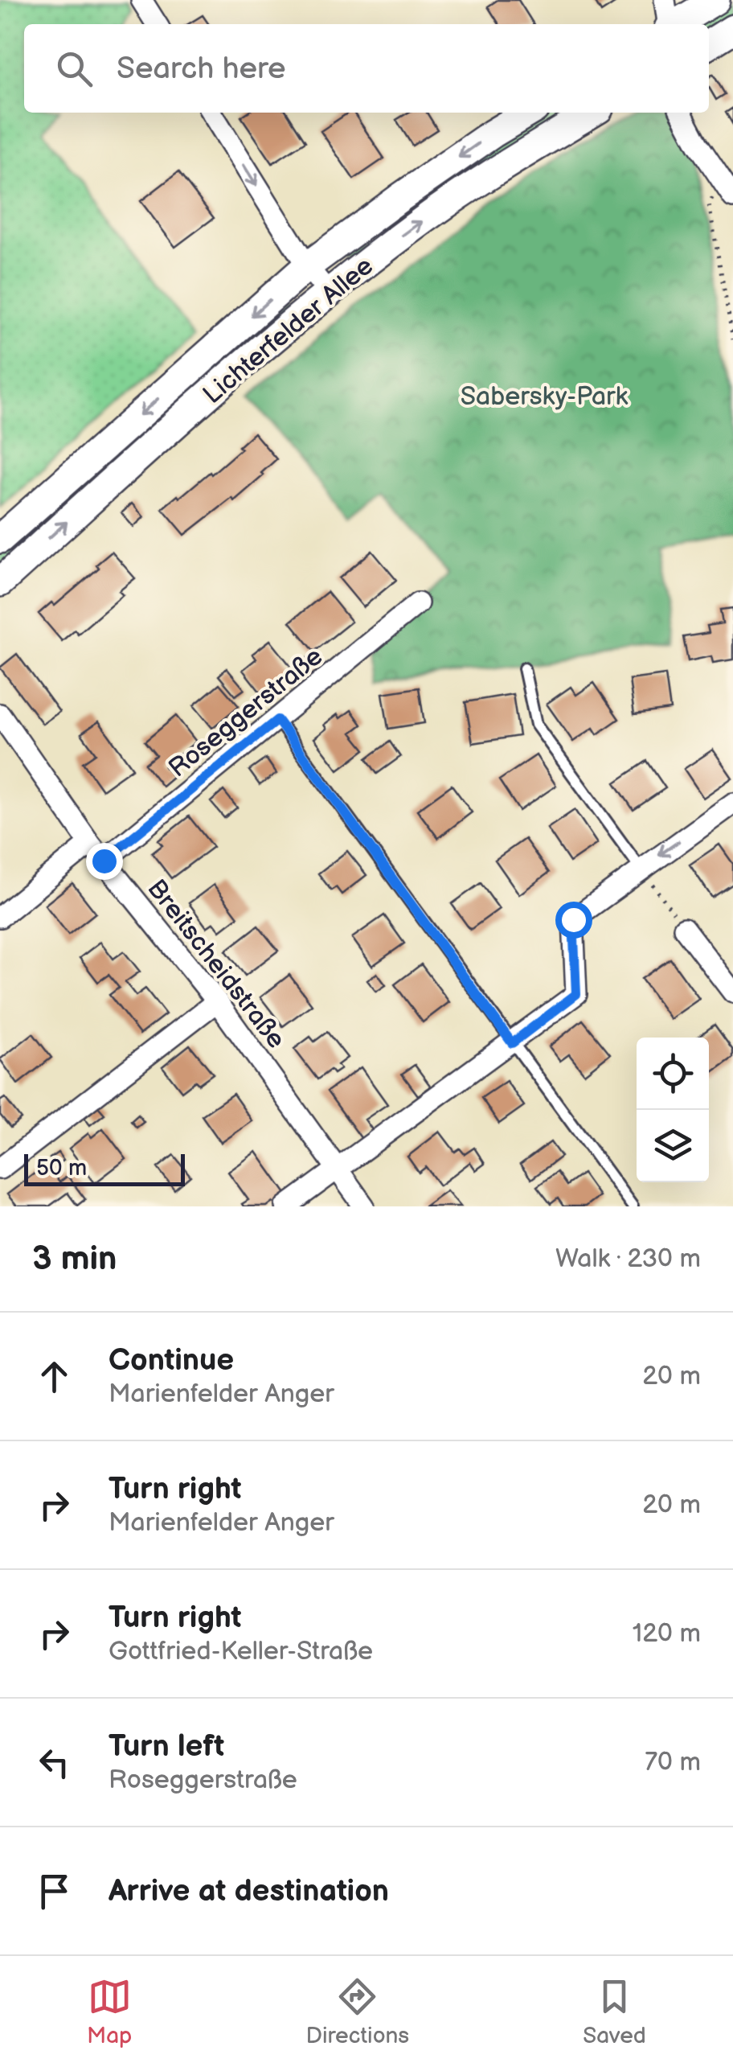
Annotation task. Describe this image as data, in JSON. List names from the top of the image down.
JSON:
{
  "streets": {
    "main road": ["Lichterfelder Allee"],
    "street": ["Roseggerstraße", "Breitscheidstraße"]
  },
  "crossings": [
    ["Roseggerstraße", "Breitscheidstraße"]
  ],
  "parks": ["Sabersky-Park"],
  "scale_bar": "50 m",
  "page": {
    "search": "Search here",
    "scale": "50 m",
    "heading": ["3 min", "Walk · 230 m"],
    "list": [
      ["Continue", "Marienfelder Anger", "20 m"],
      ["Turn right", "Marienfelder Anger", "20 m"],
      ["Turn right", "Gottfried-Keller-Straße", "120 m"],
      ["Turn left", "Roseggerstraße", "70 m"],
      "Arrive at destination"
    ],
    "nav": ["Map", "Directions", "Saved"]
  }
}
